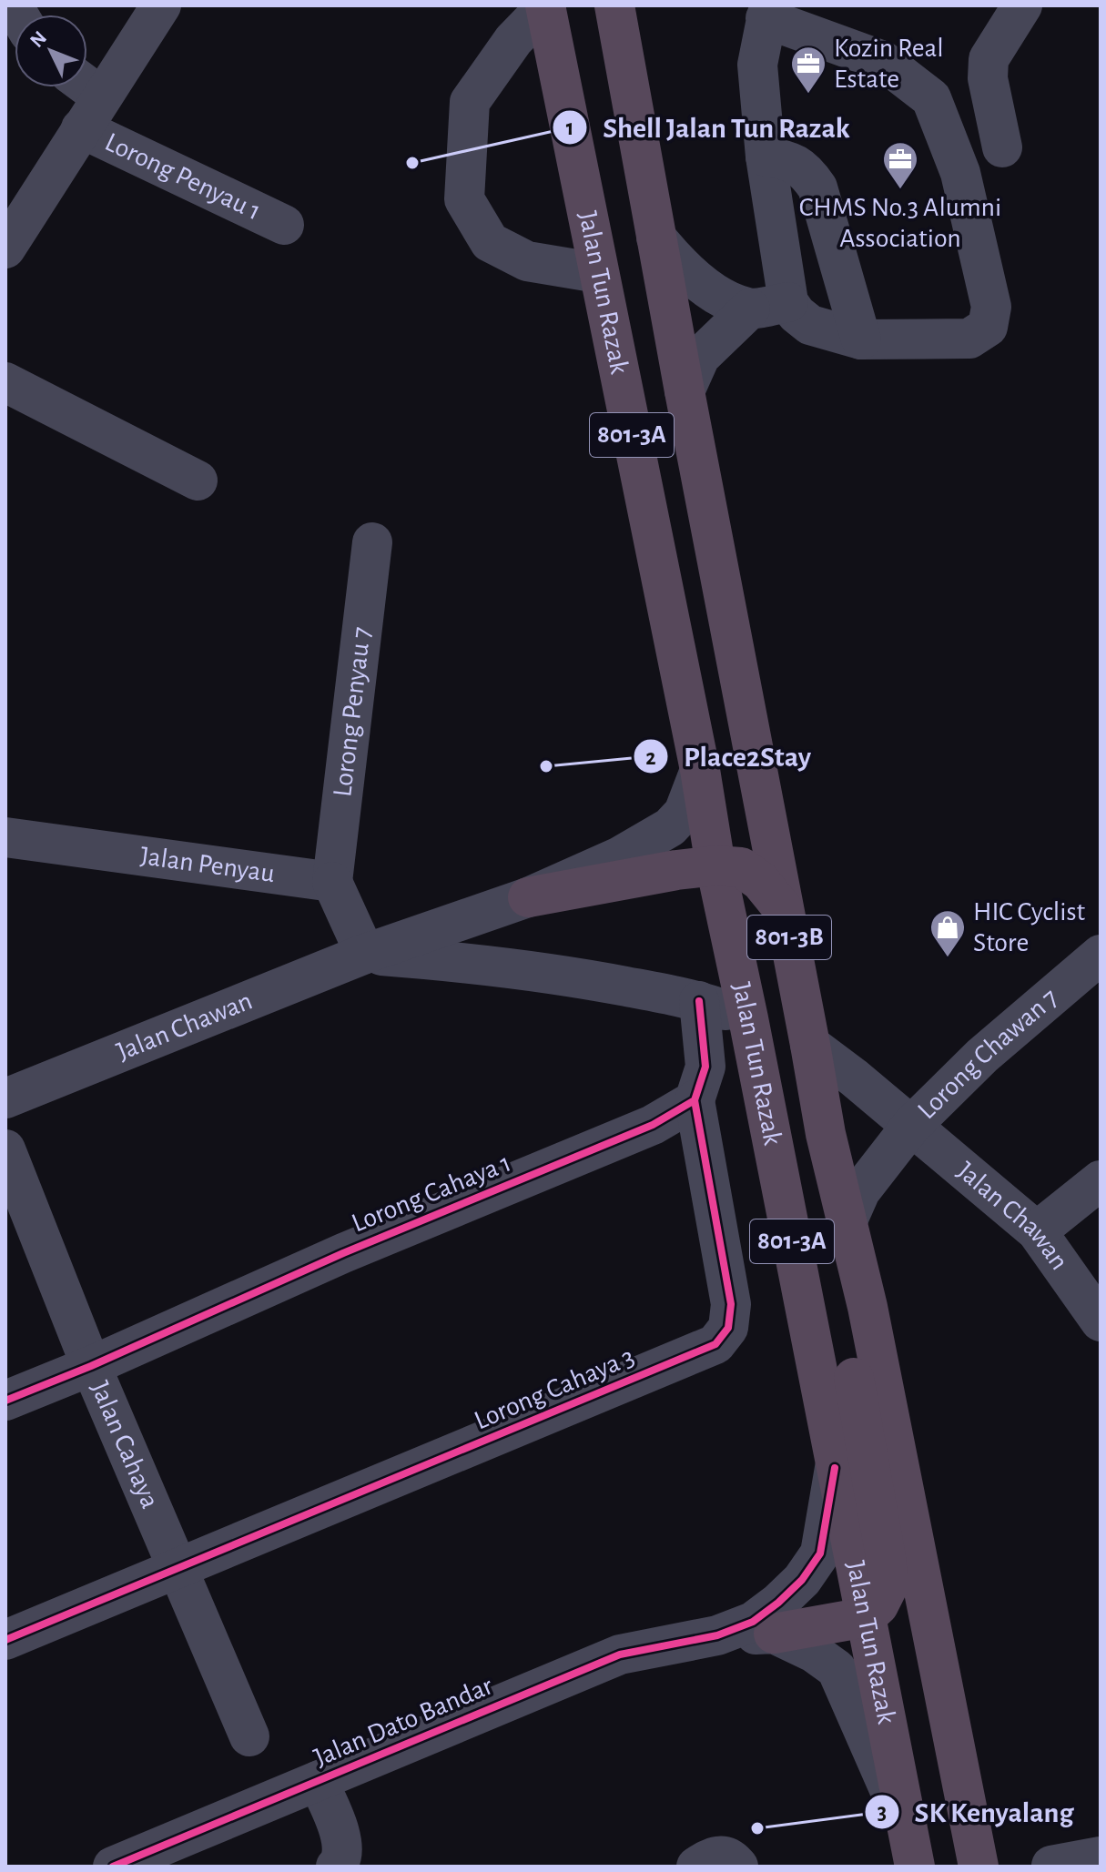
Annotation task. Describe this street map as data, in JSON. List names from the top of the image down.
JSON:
{
  "streets": {
    "highway": ["Jalan Tun Razak", "801-3A", "801-3B"],
    "street": [
      "Lorong Penyau 1",
      "Lorong Penyau 7",
      "Jalan Penyau",
      "Jalan Chawan",
      "Lorong Chawan 7",
      "Lorong Cahaya 1",
      "Lorong Cahaya 3",
      "Jalan Cahaya",
      "Jalan Dato Bandar"
    ]
  },
  "crossings": [
    ["Jalan Tun Razak", "Jalan Chawan"],
    ["Jalan Tun Razak", "Lorong Chawan 7"],
    ["Lorong Penyau 7", "Jalan Penyau"],
    ["Jalan Chawan", "Lorong Chawan 7"],
    ["Lorong Cahaya 1", "Lorong Cahaya 3"],
    ["Lorong Cahaya 1", "Jalan Cahaya"],
    ["Lorong Cahaya 3", "Jalan Cahaya"]
  ],
  "places": {
    "office": ["Kozin Real Estate", "CHMS No.3 Alumni Association"],
    "other": ["Shell Jalan Tun Razak", "Place2Stay", "SK Kenyalang"],
    "shop": ["HIC Cyclist Store"]
  },
  "north": "top left"
}
